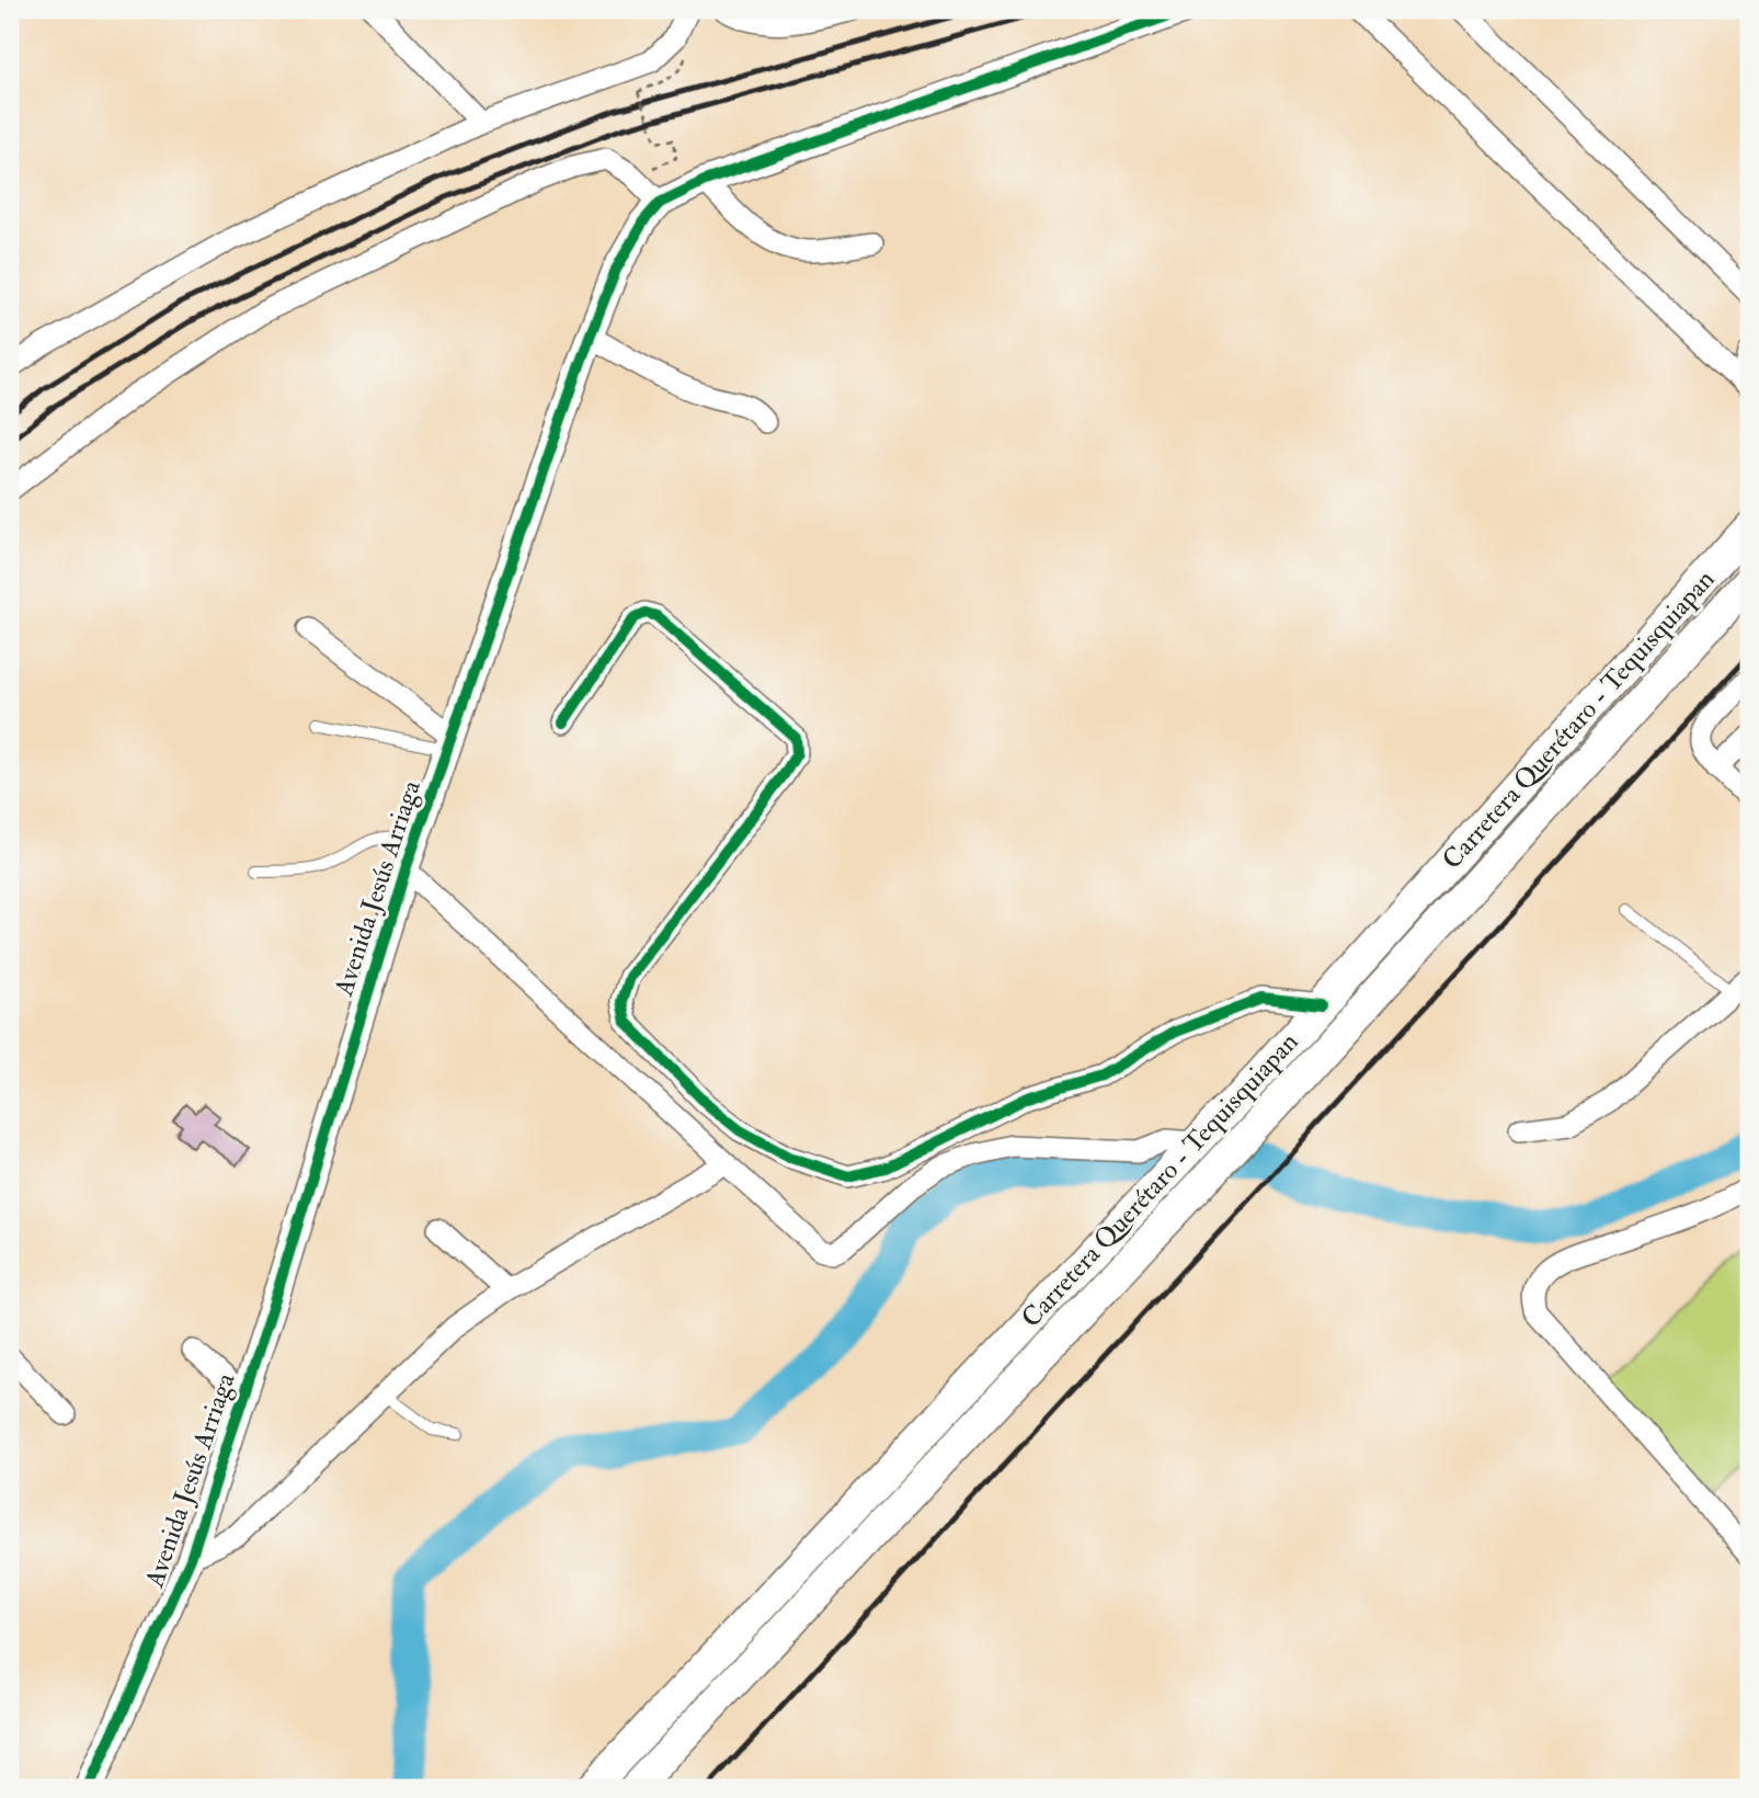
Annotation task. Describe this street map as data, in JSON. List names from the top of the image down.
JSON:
{
  "streets": {
    "main road": ["Carretera Querétaro - Tequisquiapan"],
    "street": ["Avenida Jesús Arriaga"]
  }
}
